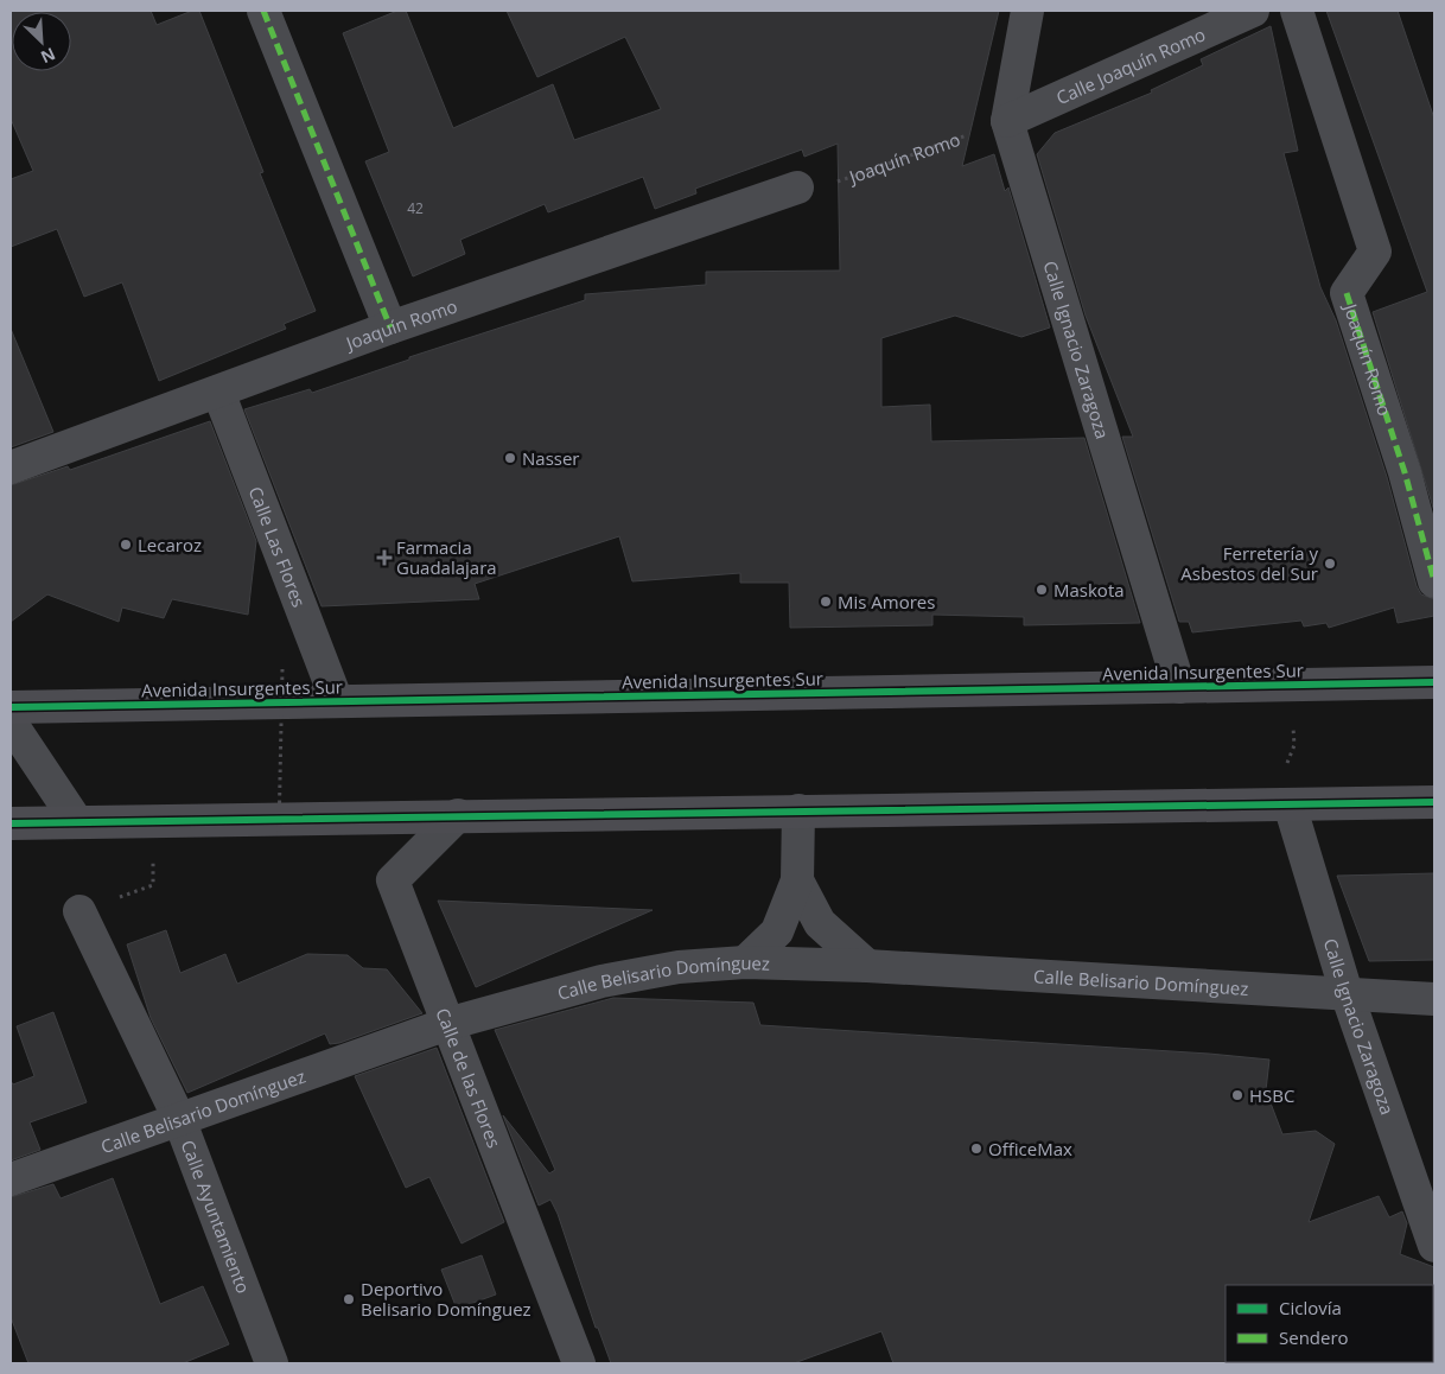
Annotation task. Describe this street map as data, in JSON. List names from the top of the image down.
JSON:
{
  "streets": {
    "main road": ["Avenida Insurgentes Sur"],
    "street": [
      "Calle Joaquín Romo",
      "Joaquín Romo",
      "Calle Ignacio Zaragoza",
      "Calle Las Flores",
      "Calle Belisario Domínguez",
      "Calle de las Flores",
      "Calle Ayuntamiento"
    ]
  },
  "crossings": [
    ["Calle Joaquín Romo", "Joaquín Romo"],
    ["Calle Joaquín Romo", "Calle Ignacio Zaragoza"],
    ["Joaquín Romo", "Calle Ignacio Zaragoza"],
    ["Joaquín Romo", "Calle Las Flores"],
    ["Calle Ignacio Zaragoza", "Avenida Insurgentes Sur"],
    ["Calle Ignacio Zaragoza", "Calle Belisario Domínguez"],
    ["Calle Las Flores", "Avenida Insurgentes Sur"],
    ["Calle Belisario Domínguez", "Calle de las Flores"],
    ["Calle Belisario Domínguez", "Calle Ayuntamiento"]
  ],
  "places": {
    "other": [
      "Nasser",
      "Lecaroz",
      "Ferretería y Asbestos del Sur",
      "Maskota",
      "Mis Amores",
      "HSBC",
      "OfficeMax",
      "Deportivo Belisario Domínguez"
    ],
    "health": ["Farmacia Guadalajara"]
  },
  "house_numbers": ["42"],
  "legend": ["Ciclovía", "Sendero"],
  "north": "bottom right"
}
